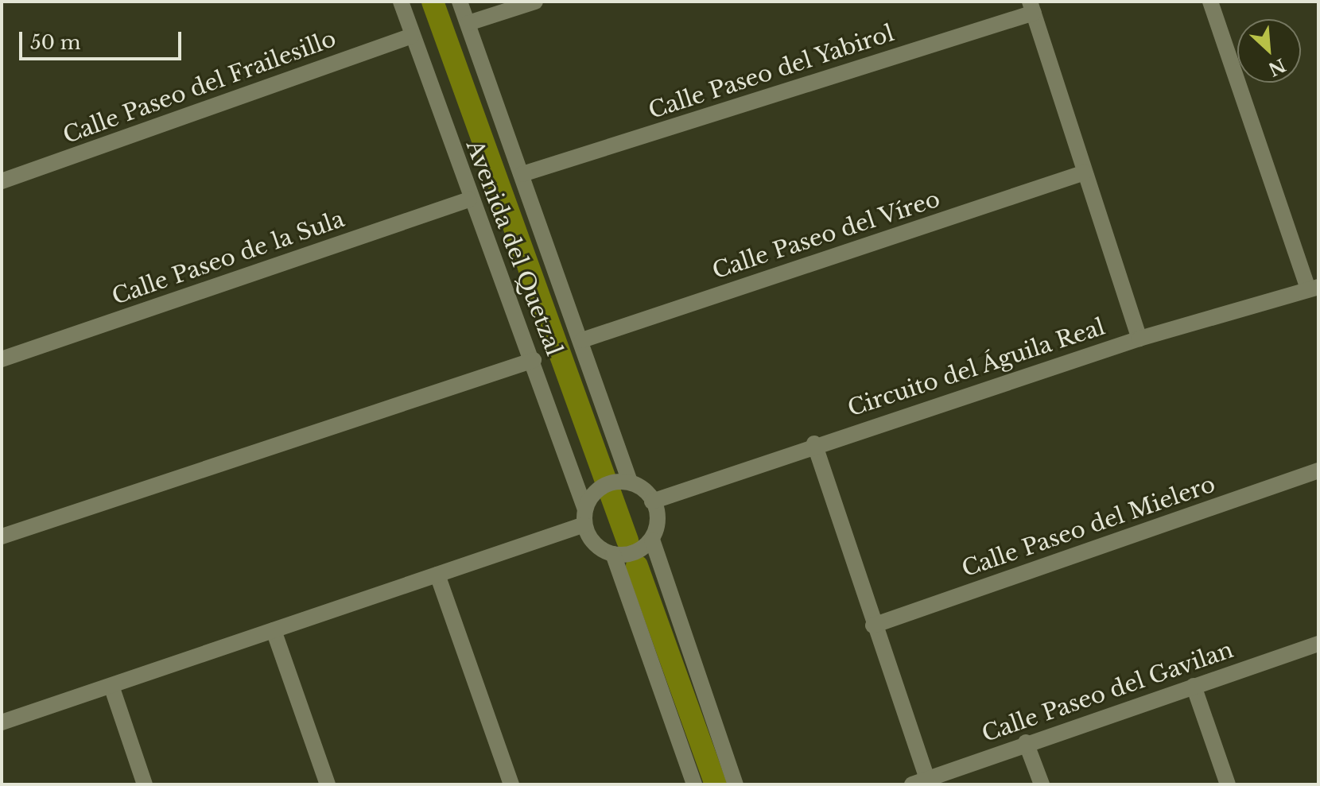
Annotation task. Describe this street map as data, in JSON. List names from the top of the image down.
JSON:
{
  "streets": {
    "street": [
      "Calle Paseo del Yabirol",
      "Calle Paseo del Frailesillo",
      "Calle Paseo del Víreo",
      "Avenida del Quetzal",
      "Calle Paseo de la Sula",
      "Circuito del Águila Real",
      "Calle Paseo del Mielero",
      "Calle Paseo del Gavilan"
    ]
  },
  "crossings": [
    ["Calle Paseo del Yabirol", "Avenida del Quetzal"],
    ["Calle Paseo del Frailesillo", "Avenida del Quetzal"],
    ["Calle Paseo del Víreo", "Avenida del Quetzal"],
    ["Avenida del Quetzal", "Calle Paseo de la Sula"],
    ["Avenida del Quetzal", "Circuito del Águila Real"]
  ],
  "scale_bar": "50 m",
  "north": "bottom right"
}
